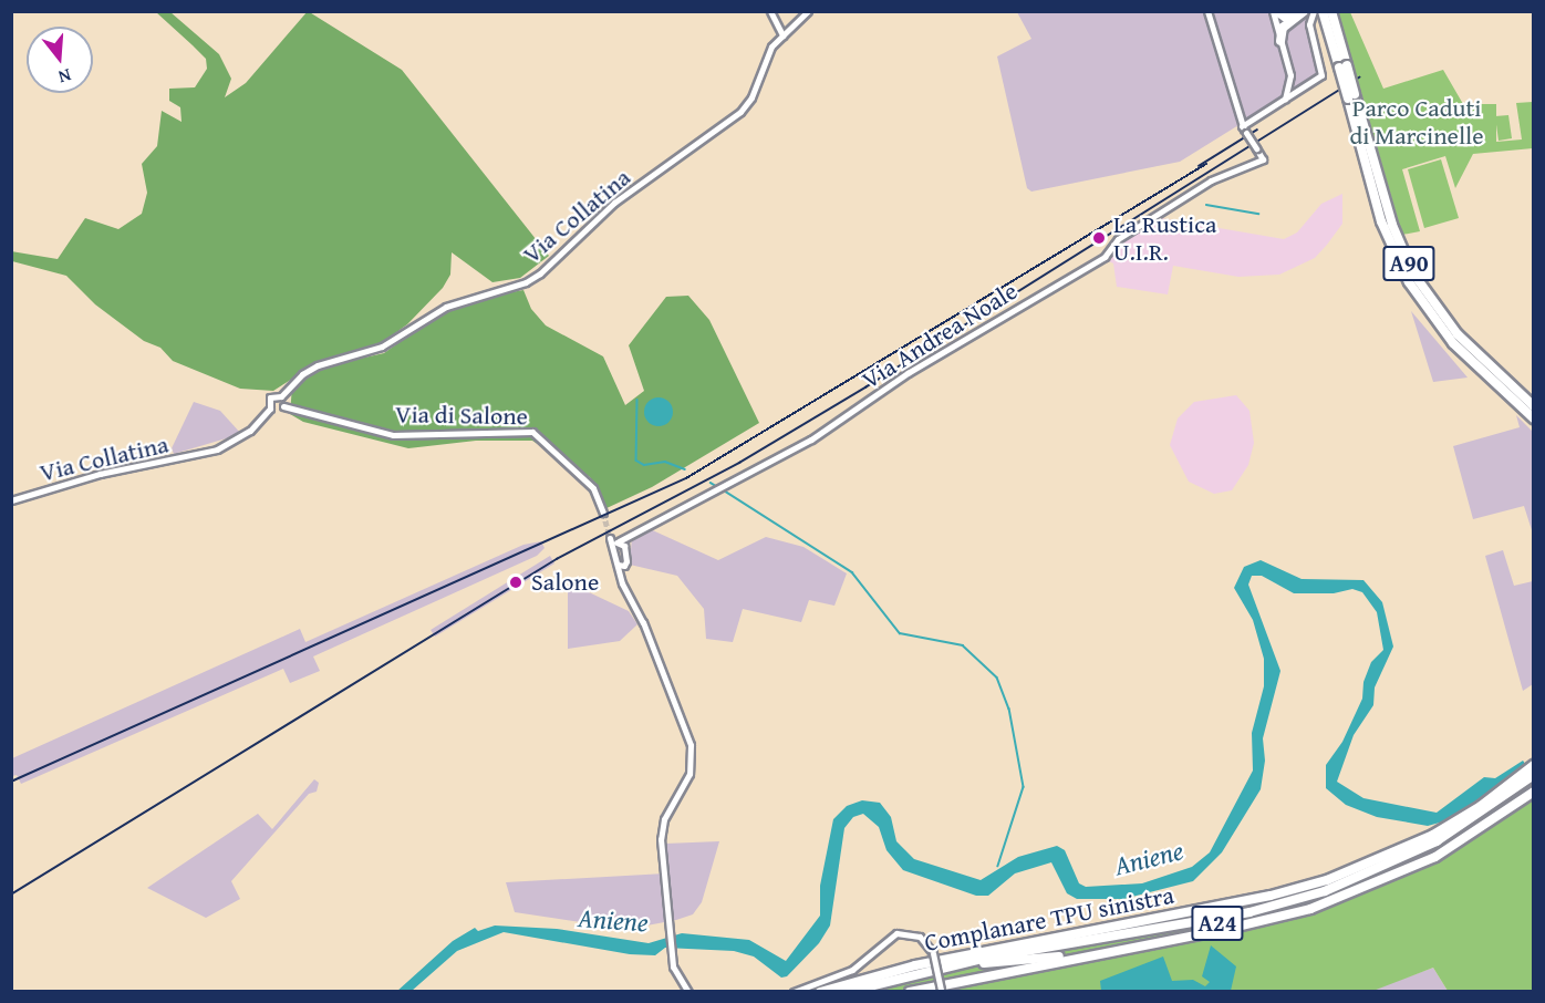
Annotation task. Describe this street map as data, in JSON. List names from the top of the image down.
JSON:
{
  "streets": {
    "highway": ["A90", "Complanare TPU sinistra", "A24"],
    "street": ["Via Collatina", "Via Andrea Noale", "Via di Salone"]
  },
  "crossings": [
    ["Complanare TPU sinistra", "A24"]
  ],
  "water": ["Aniene"],
  "parks": ["Parco Caduti di Marcinelle"],
  "places": ["La Rustica U.I.R.", "Salone"],
  "north": "bottom"
}
